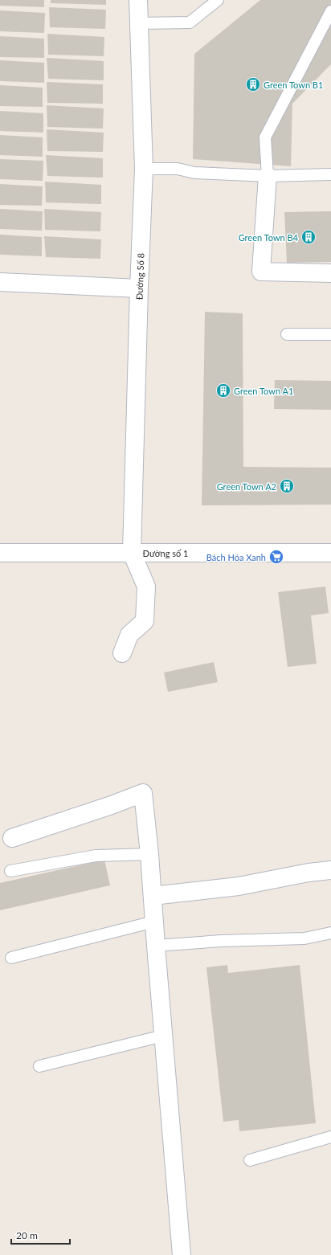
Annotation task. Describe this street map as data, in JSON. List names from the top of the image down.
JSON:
{
  "streets": {
    "street": ["Đường Số 8", "Đường số 1"]
  },
  "crossings": [
    ["Đường Số 8", "Đường số 1"]
  ],
  "places": {
    "building": [
      "Green Town B1",
      "Green Town B4",
      "Green Town A1",
      "Green Town A2"
    ],
    "supermarket": ["Bách Hóa Xanh"]
  },
  "scale_bar": "20 m"
}
